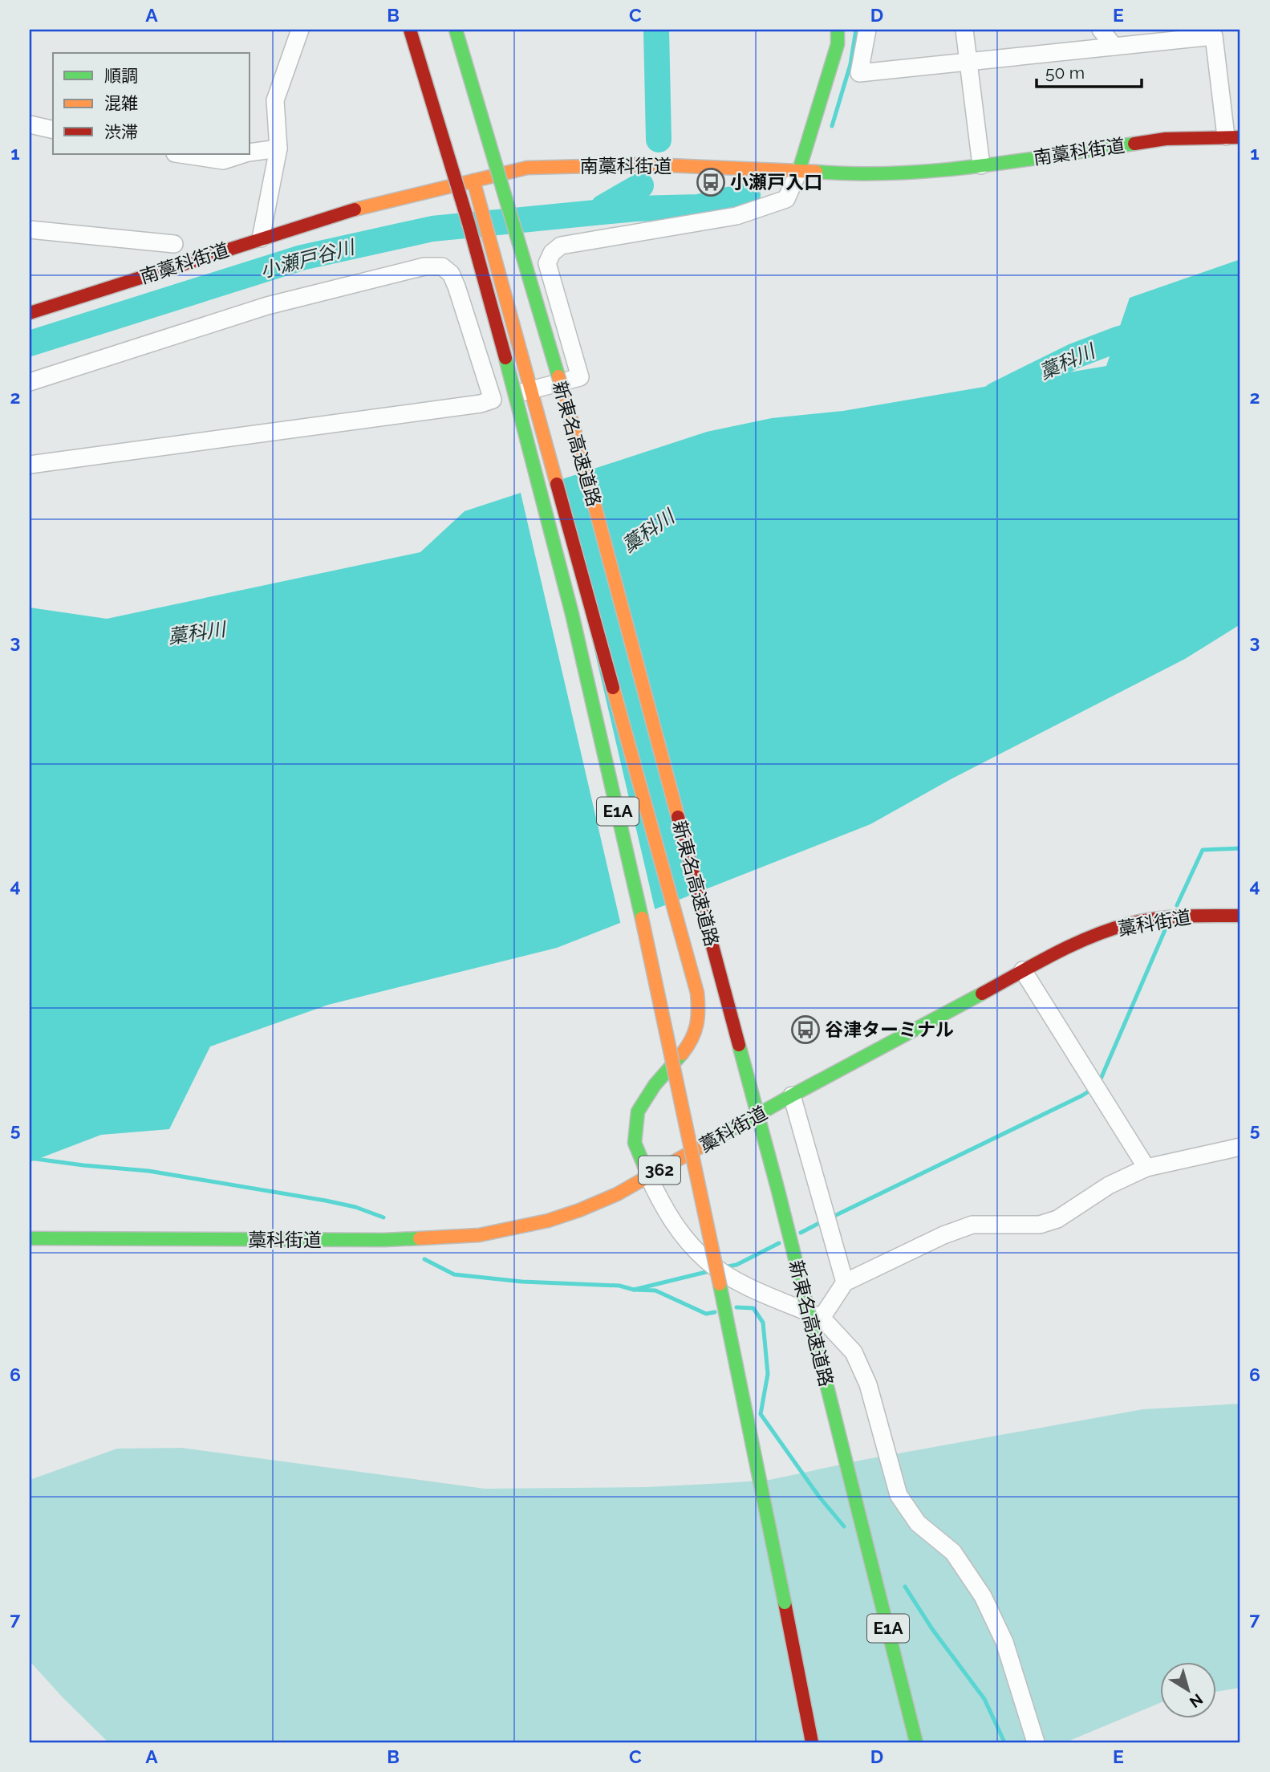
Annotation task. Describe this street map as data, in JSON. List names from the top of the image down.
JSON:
{
  "streets": {
    "main road": [
      "南藁科街道",
      "新東名高速道路",
      "E1A",
      "藁科街道",
      "362"
    ]
  },
  "water": ["小瀬戸谷川", "藁科川"],
  "places": {
    "bus stop": ["小瀬戸入口", "谷津ターミナル"]
  },
  "legend": ["順調", "混雑", "渋滞"],
  "scale_bar": "50 m",
  "north": "bottom right",
  "grid": {
    "columns": [
      "A",
      "B",
      "C",
      "D",
      "E"
    ],
    "rows": [
      "1",
      "2",
      "3",
      "4",
      "5",
      "6",
      "7"
    ]
  }
}
